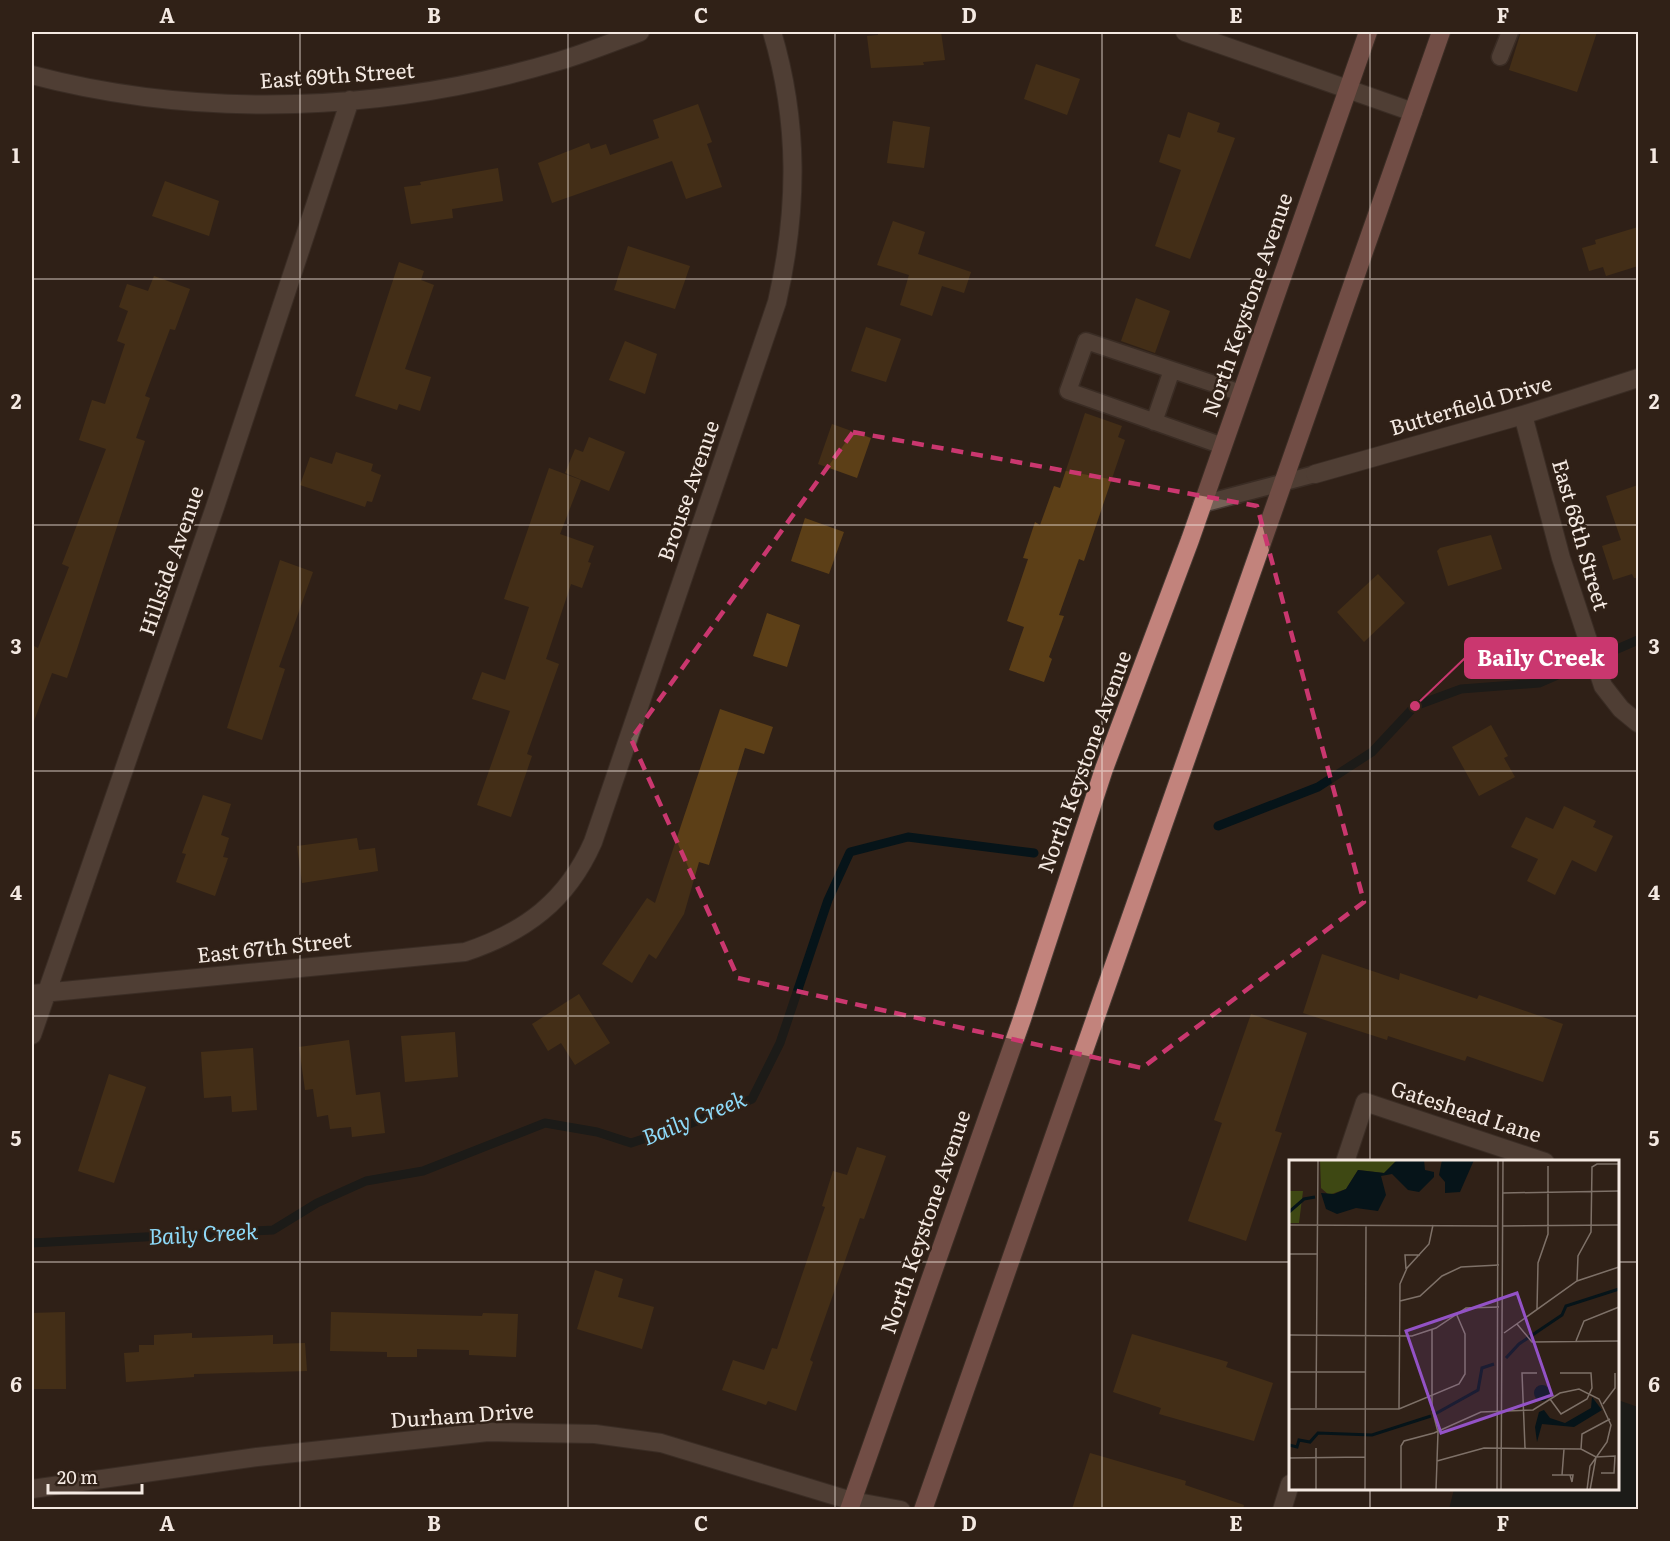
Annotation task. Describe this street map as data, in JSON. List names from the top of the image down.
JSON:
{
  "streets": {
    "main road": ["North Keystone Avenue"],
    "street": [
      "East 69th Street",
      "Butterfield Drive",
      "Brouse Avenue",
      "East 68th Street",
      "Hillside Avenue",
      "East 67th Street",
      "Gateshead Lane",
      "Durham Drive"
    ]
  },
  "crossings": [
    ["East 69th Street", "Hillside Avenue"],
    ["North Keystone Avenue", "Durham Drive"],
    ["Butterfield Drive", "East 68th Street"],
    ["Brouse Avenue", "East 67th Street"],
    ["Hillside Avenue", "East 67th Street"]
  ],
  "water": ["Baily Creek"],
  "places": ["Baily Creek"],
  "scale_bar": "20 m",
  "grid": {
    "columns": [
      "A",
      "B",
      "C",
      "D",
      "E",
      "F"
    ],
    "rows": [
      "1",
      "2",
      "3",
      "4",
      "5",
      "6"
    ]
  }
}
